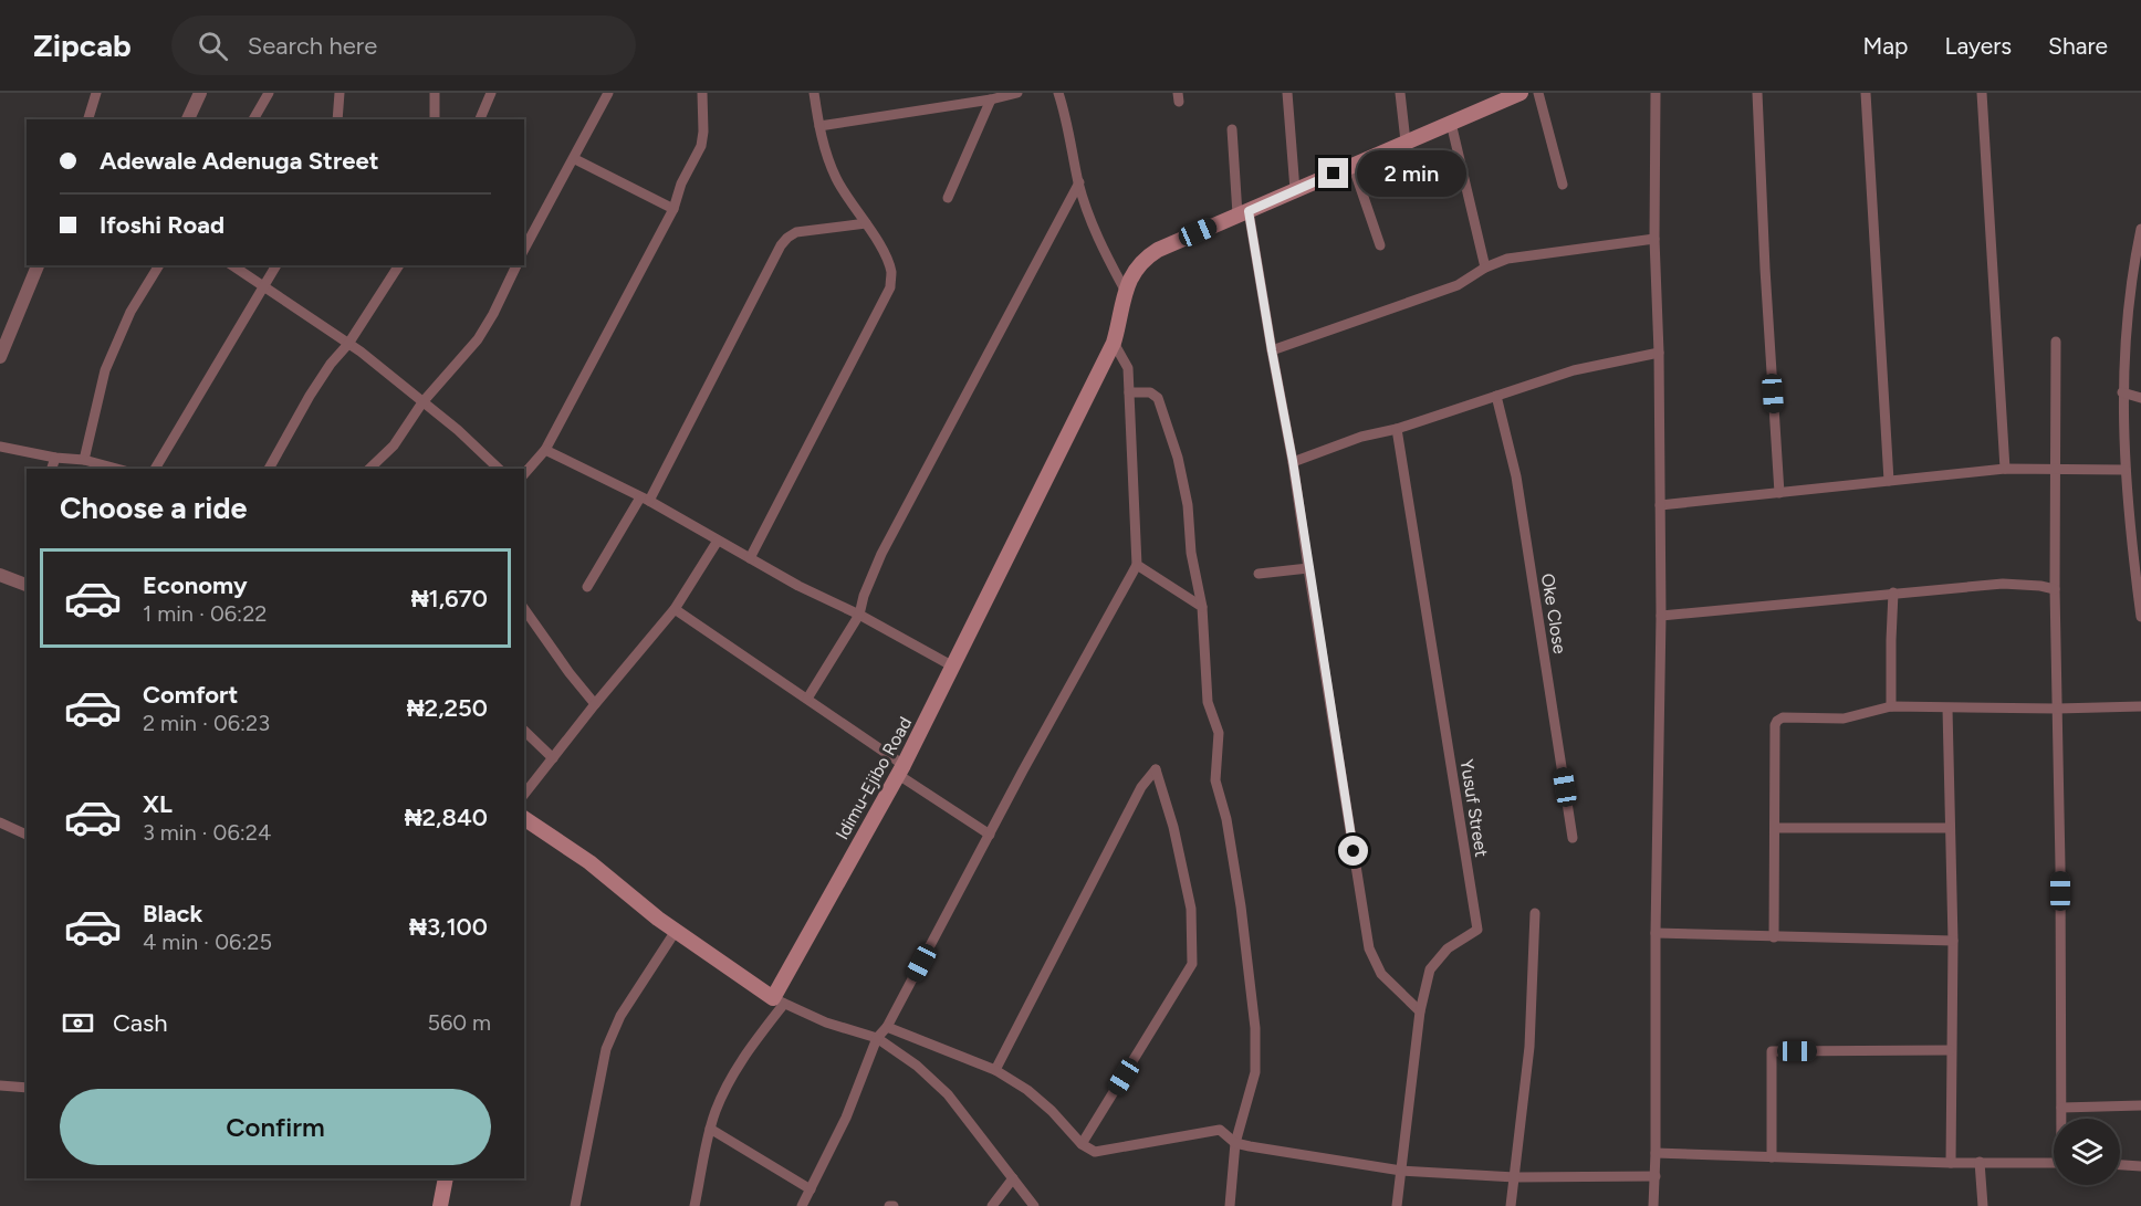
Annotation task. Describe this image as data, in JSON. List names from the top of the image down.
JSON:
{
  "streets": {
    "main road": ["Idimu-Ejibo Road"],
    "street": ["Oke Close", "Yusuf Street"]
  },
  "page": {
    "header": "Zipcab",
    "search": "Search here",
    "nav": ["Map", "Layers", "Share"],
    "banner": ["Adewale Adenuga Street", "Ifoshi Road"],
    "bubble": "2 min",
    "heading": "Choose a ride",
    "list": [
      {
        "name": "Economy",
        "note": "1 min · 06:22",
        "value": "₦1,670"
      },
      {
        "name": "Comfort",
        "note": "2 min · 06:23",
        "value": "₦2,250"
      },
      {
        "name": "XL",
        "note": "3 min · 06:24",
        "value": "₦2,840"
      },
      {
        "name": "Black",
        "note": "4 min · 06:25",
        "value": "₦3,100"
      }
    ],
    "pay": ["Cash", "560 m"],
    "buttons": "Confirm"
  }
}
